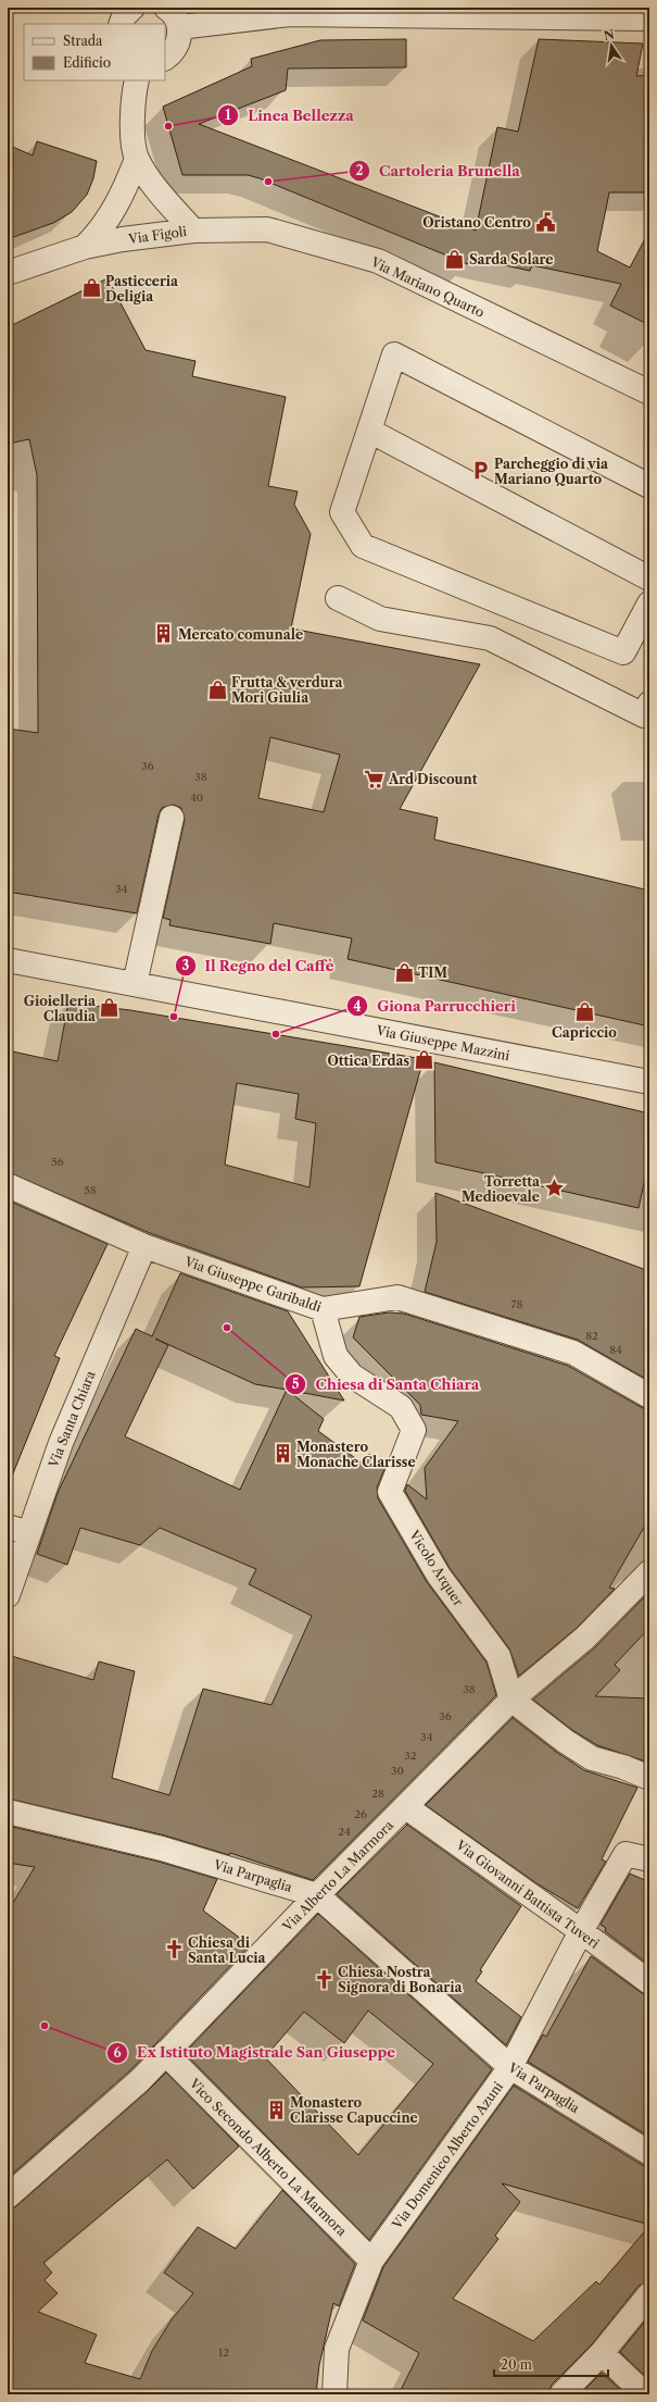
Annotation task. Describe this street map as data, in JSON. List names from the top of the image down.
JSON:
{
  "streets": {
    "street": [
      "Via Figoli",
      "Via Mariano Quarto",
      "Via Giuseppe Mazzini",
      "Via Giuseppe Garibaldi",
      "Via Santa Chiara",
      "Vicolo Arquer",
      "Via Parpaglia",
      "Via Alberto La Marmora",
      "Via Giovanni Battista Tuveri",
      "Via Domenico Alberto Azuni",
      "Vico Secondo Alberto La Marmora"
    ]
  },
  "crossings": [
    ["Via Figoli", "Via Mariano Quarto"],
    ["Via Giuseppe Garibaldi", "Via Santa Chiara"],
    ["Via Giuseppe Garibaldi", "Vicolo Arquer"],
    ["Vicolo Arquer", "Via Alberto La Marmora"],
    ["Via Parpaglia", "Via Alberto La Marmora"],
    ["Via Parpaglia", "Via Domenico Alberto Azuni"],
    ["Via Alberto La Marmora", "Via Giovanni Battista Tuveri"],
    ["Via Alberto La Marmora", "Vico Secondo Alberto La Marmora"],
    ["Via Giovanni Battista Tuveri", "Via Domenico Alberto Azuni"],
    ["Via Domenico Alberto Azuni", "Vico Secondo Alberto La Marmora"]
  ],
  "places": {
    "other": [
      "Linea Bellezza",
      "Cartoleria Brunella",
      "Il Regno del Caffè",
      "Giona Parrucchieri",
      "Chiesa di Santa Chiara",
      "Ex Istituto Magistrale San Giuseppe"
    ],
    "public building": ["Oristano Centro"],
    "shop": [
      "Sarda Solare",
      "Pasticceria Deligia",
      "Frutta & verdura Mori Giulia",
      "TIM",
      "Gioielleria Claudia",
      "Capriccio",
      "Ottica Erdas"
    ],
    "parking": ["Parcheggio di via Mariano Quarto"],
    "building": ["Mercato comunale", "Monastero Monache Clarisse", "Monastero Clarisse Capuccine"],
    "supermarket": ["Ard Discount"],
    "place": ["Torretta Medioevale"],
    "church": ["Chiesa di Santa Lucia", "Chiesa Nostra Signora di Bonaria"]
  },
  "house_numbers": [
    "36",
    "38",
    "40",
    "34",
    "56",
    "58",
    "78",
    "82",
    "84",
    "38",
    "36",
    "34",
    "32",
    "30",
    "28",
    "26",
    "24",
    "12"
  ],
  "legend": ["Strada", "Edificio"],
  "scale_bar": "20 m",
  "north": "top"
}
